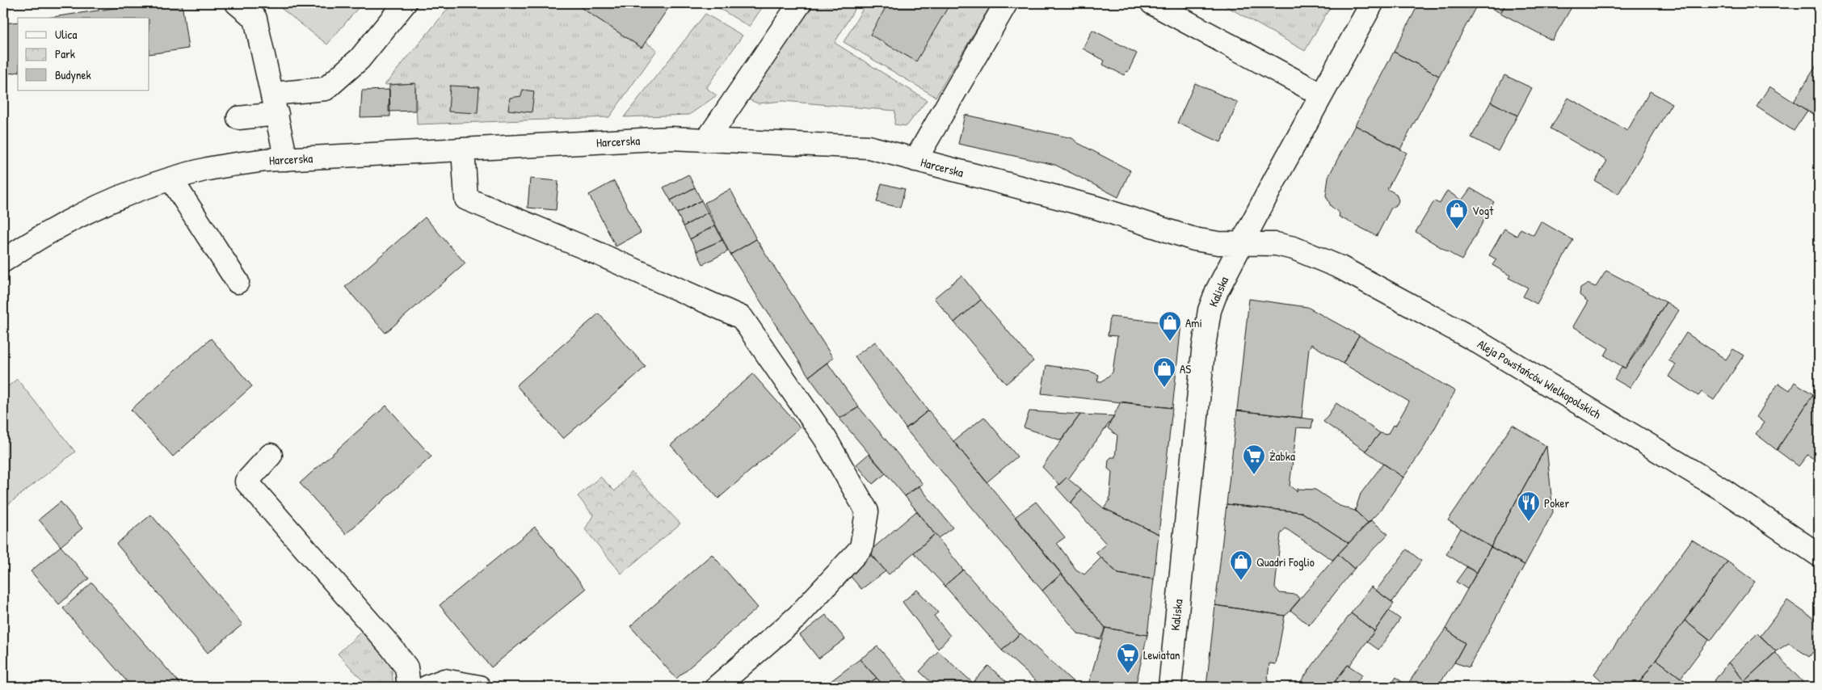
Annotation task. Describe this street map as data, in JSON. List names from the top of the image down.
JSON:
{
  "streets": {
    "street": ["Harcerska", "Kaliska", "Aleja Powstańców Wielkopolskich"]
  },
  "crossings": [
    ["Harcerska", "Kaliska"],
    ["Harcerska", "Aleja Powstańców Wielkopolskich"],
    ["Kaliska", "Aleja Powstańców Wielkopolskich"]
  ],
  "places": {
    "shop": [
      "Vogt",
      "Ami",
      "AS",
      "Quadri Foglio"
    ],
    "supermarket": ["Żabka", "Lewiatan"],
    "restaurant": ["Poker"]
  },
  "legend": ["Ulica", "Park", "Budynek"]
}
